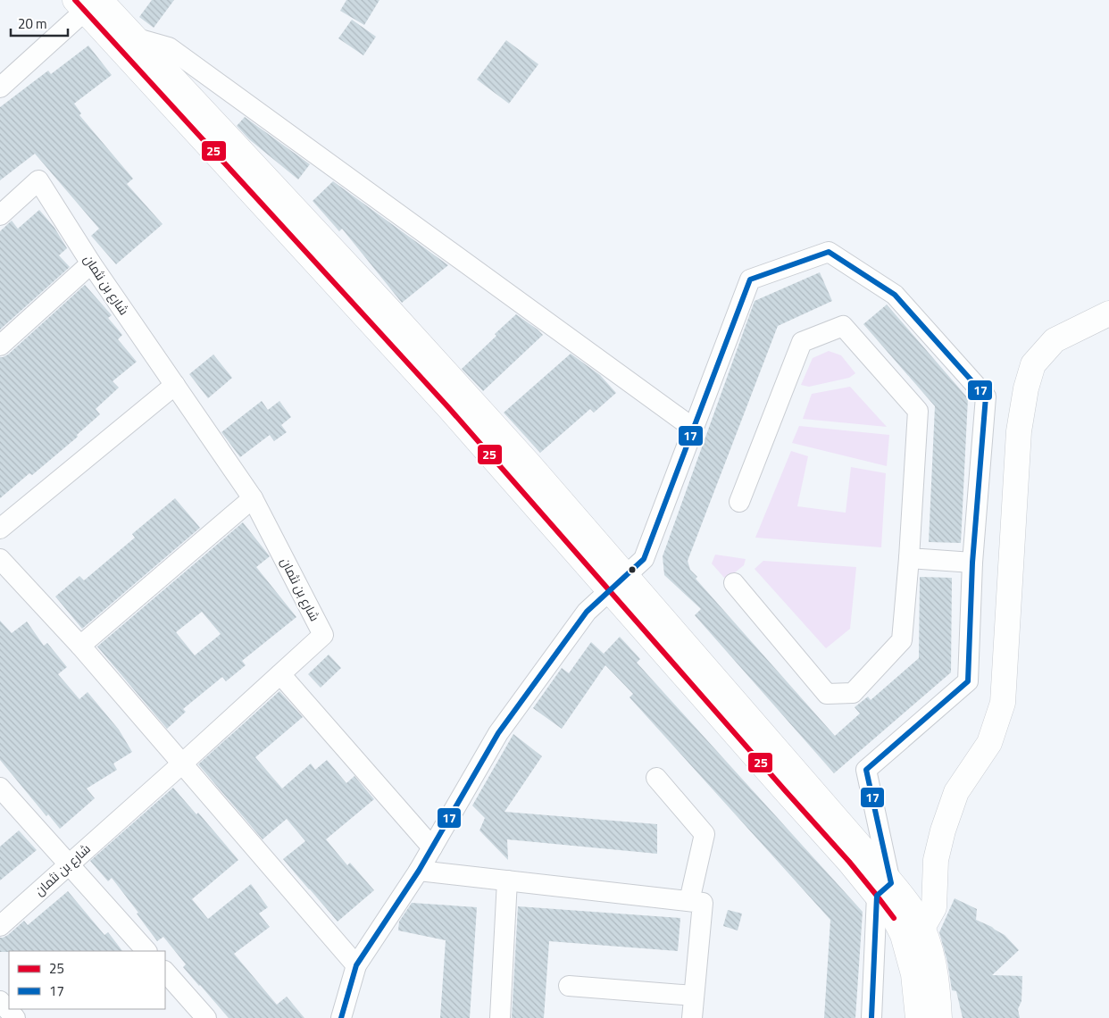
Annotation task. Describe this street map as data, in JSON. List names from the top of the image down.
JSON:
{
  "streets": {
    "street": ["شارع بن نثمان"]
  },
  "lines": ["transit line 25", "transit line 17"],
  "legend": ["25", "17"],
  "scale_bar": "20 m"
}
